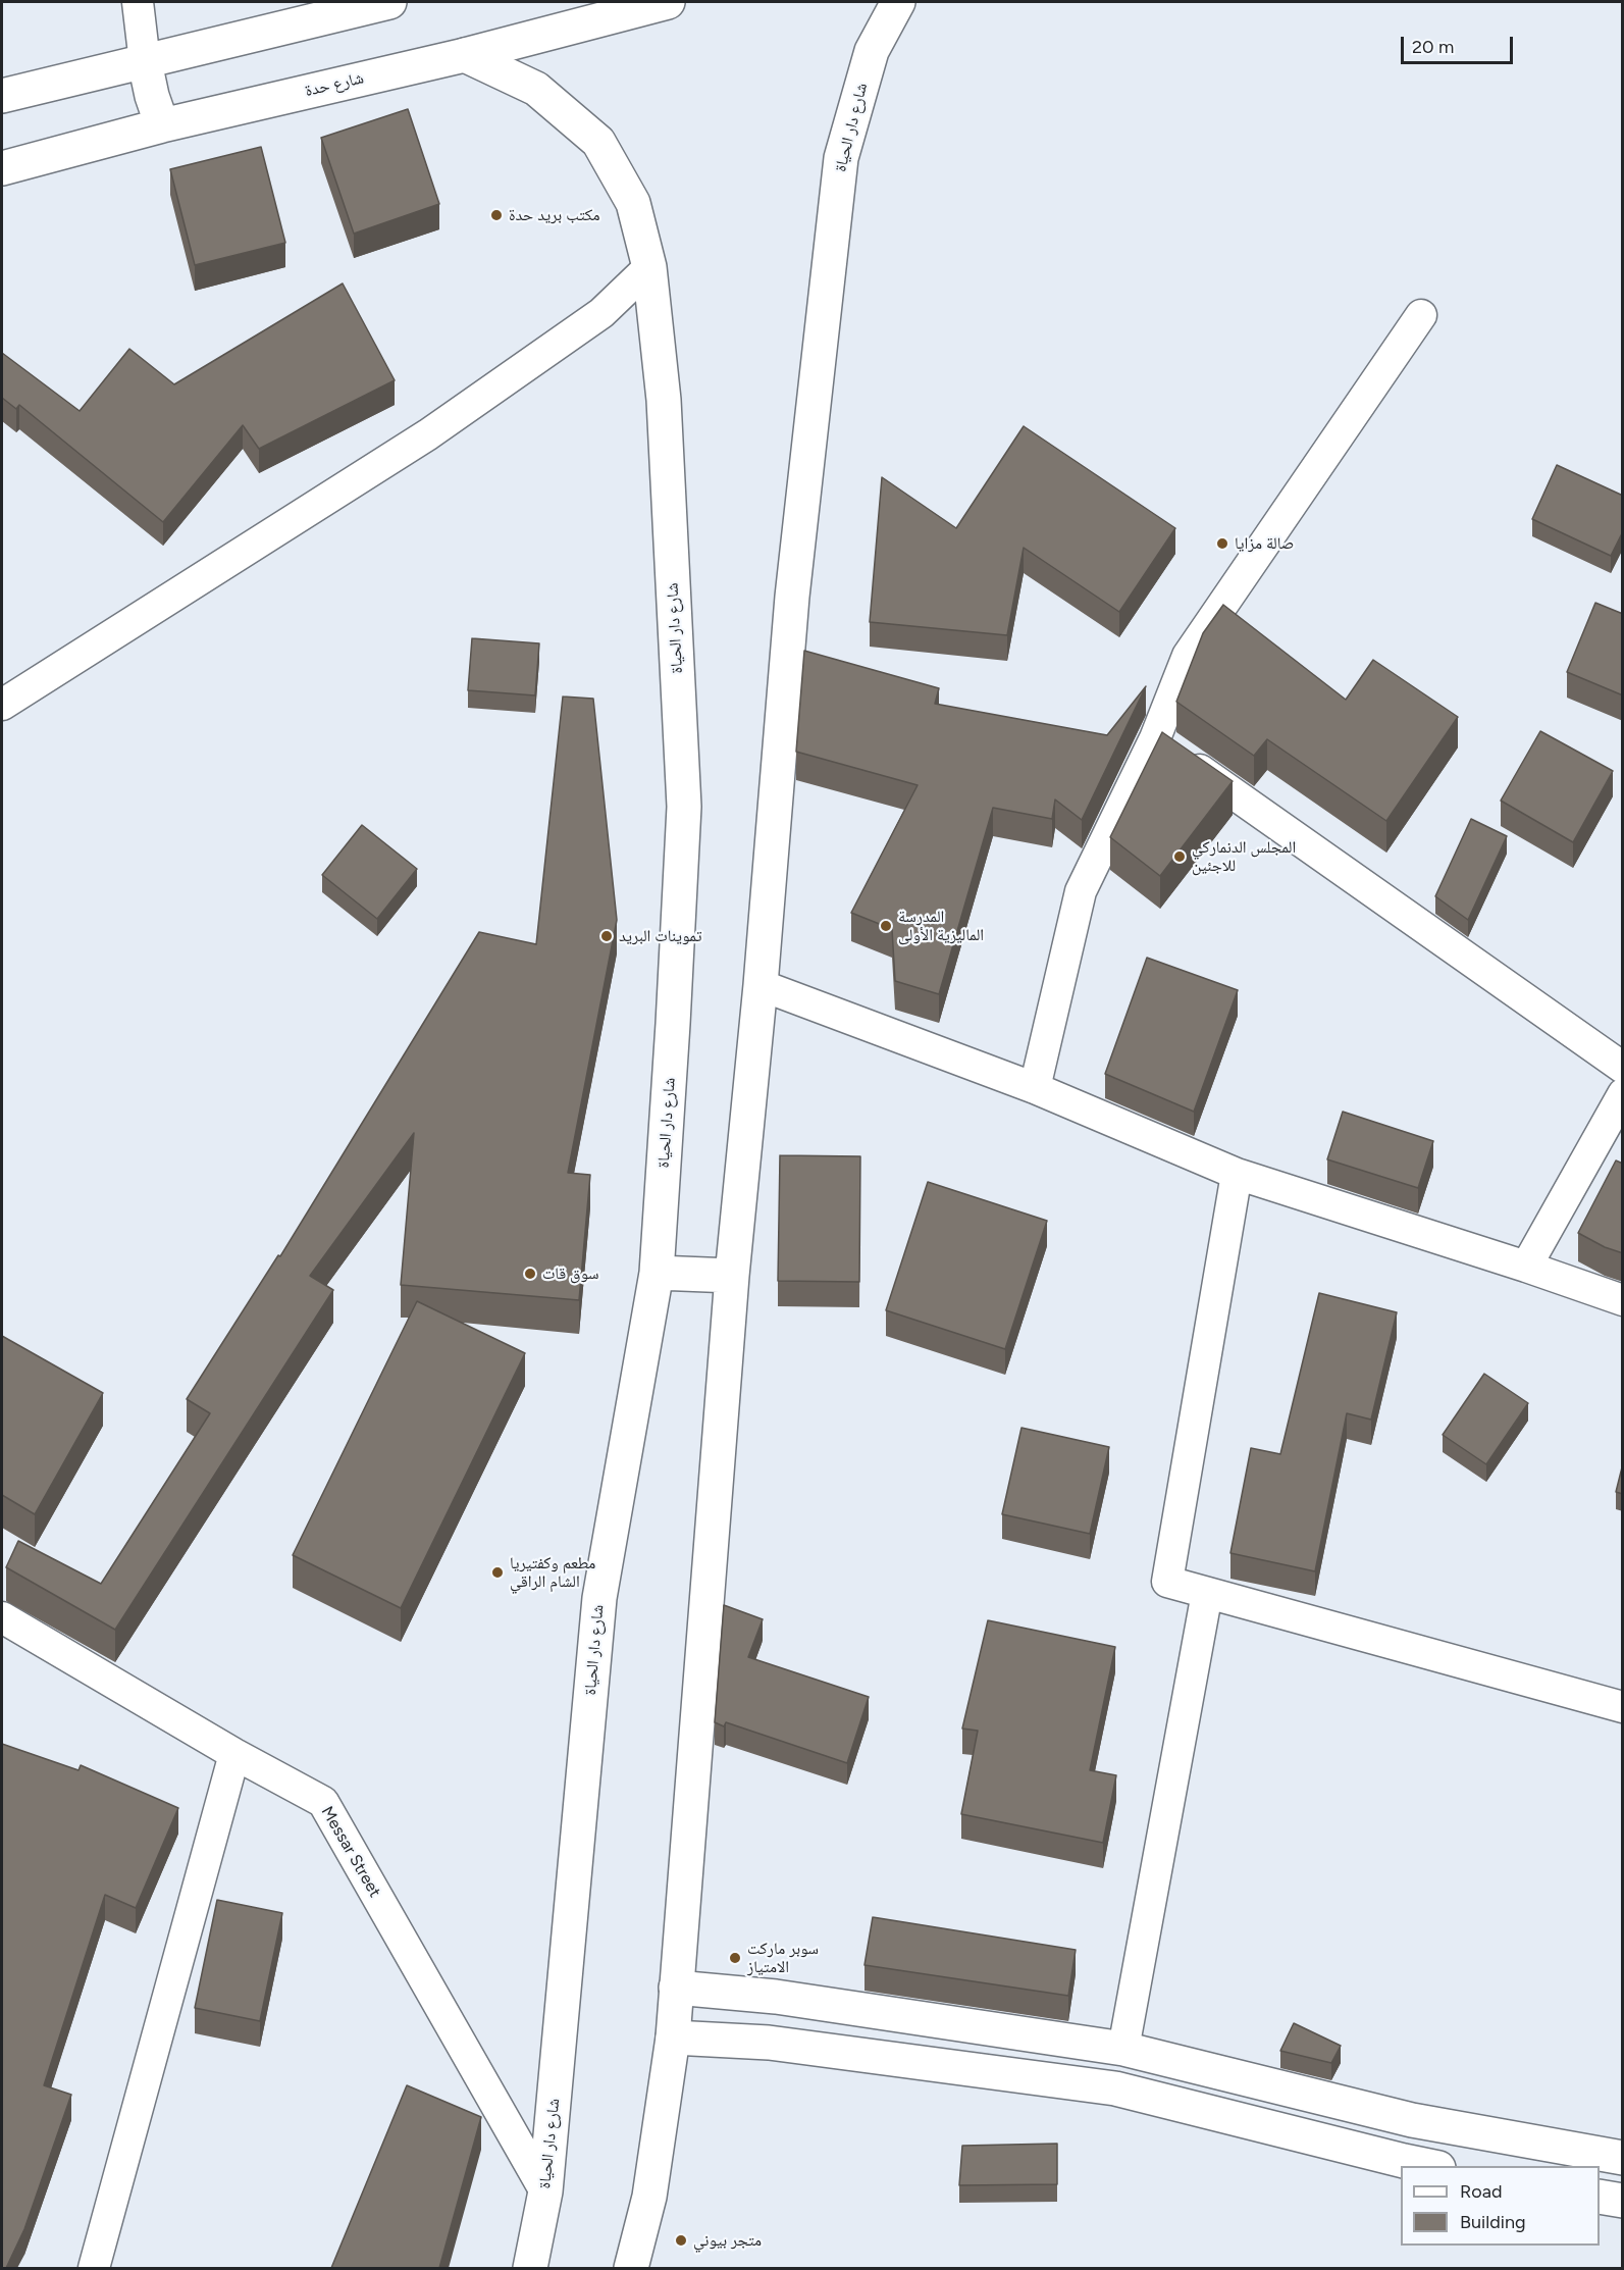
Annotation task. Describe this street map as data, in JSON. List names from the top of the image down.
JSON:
{
  "streets": {
    "main road": ["شارع حدة", "شارع دار الحياة"],
    "street": ["Messar Street"]
  },
  "crossings": [
    ["شارع حدة", "شارع دار الحياة"],
    ["شارع دار الحياة", "Messar Street"]
  ],
  "places": [
    "مكتب بريد حدة",
    "صالة مزايا",
    "المجلس الدنماركي للاجئين",
    "المدرسة الماليزية الأولى",
    "تموينات البريد",
    "سوق قات",
    "مطعم وكفتيريا الشام الراقي",
    "سوبر ماركت الامتياز",
    "متجر بيوني"
  ],
  "legend": ["Road", "Building"],
  "scale_bar": "20 m"
}
